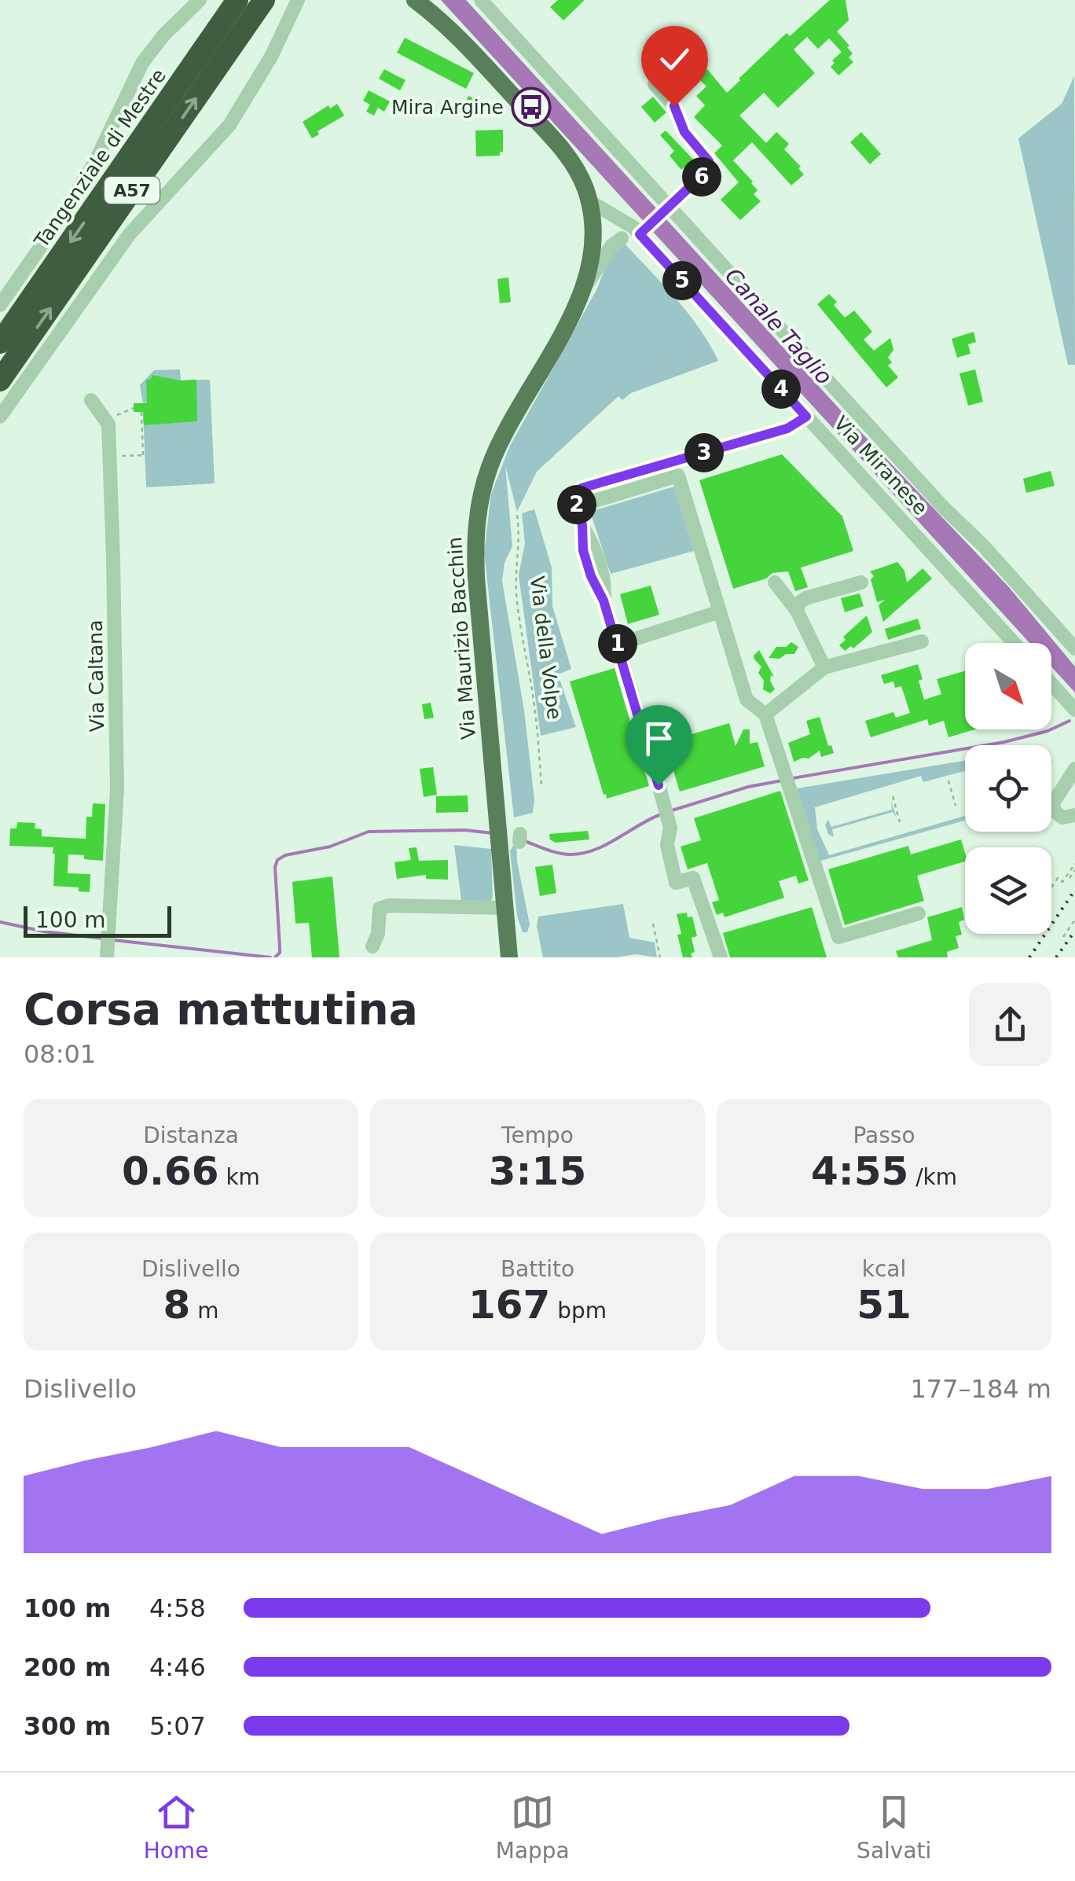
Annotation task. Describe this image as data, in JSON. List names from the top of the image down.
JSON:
{
  "streets": {
    "highway": ["Tangenziale di Mestre", "A57"],
    "main road": ["Via Maurizio Bacchin"],
    "street": ["Via Miranese", "Via Caltana"],
    "path": ["Via della Volpe"]
  },
  "crossings": [
    ["Via Miranese", "Via Maurizio Bacchin"]
  ],
  "water": ["Canale Taglio"],
  "places": {
    "bus stop": ["Mira Argine"]
  },
  "scale_bar": "100 m",
  "north": "bottom right",
  "page": {
    "pins": [
      "6",
      "5",
      "4",
      "3",
      "2",
      "1"
    ],
    "scale": "100 m",
    "heading": ["Corsa mattutina", "08:01"],
    "stats": [
      ["Distanza", "0.66 km"],
      ["Tempo", "3:15"],
      ["Passo", "4:55 /km"],
      ["Dislivello", "8 m"],
      ["Battito", "167 bpm"],
      ["kcal", "51"]
    ],
    "chart": ["Dislivello", "177–184 m"],
    "list": [
      {
        "name": "100 m",
        "note": "4:58"
      },
      {
        "name": "200 m",
        "note": "4:46"
      },
      {
        "name": "300 m",
        "note": "5:07"
      }
    ],
    "tabs": ["Home", "Mappa", "Salvati"]
  }
}
